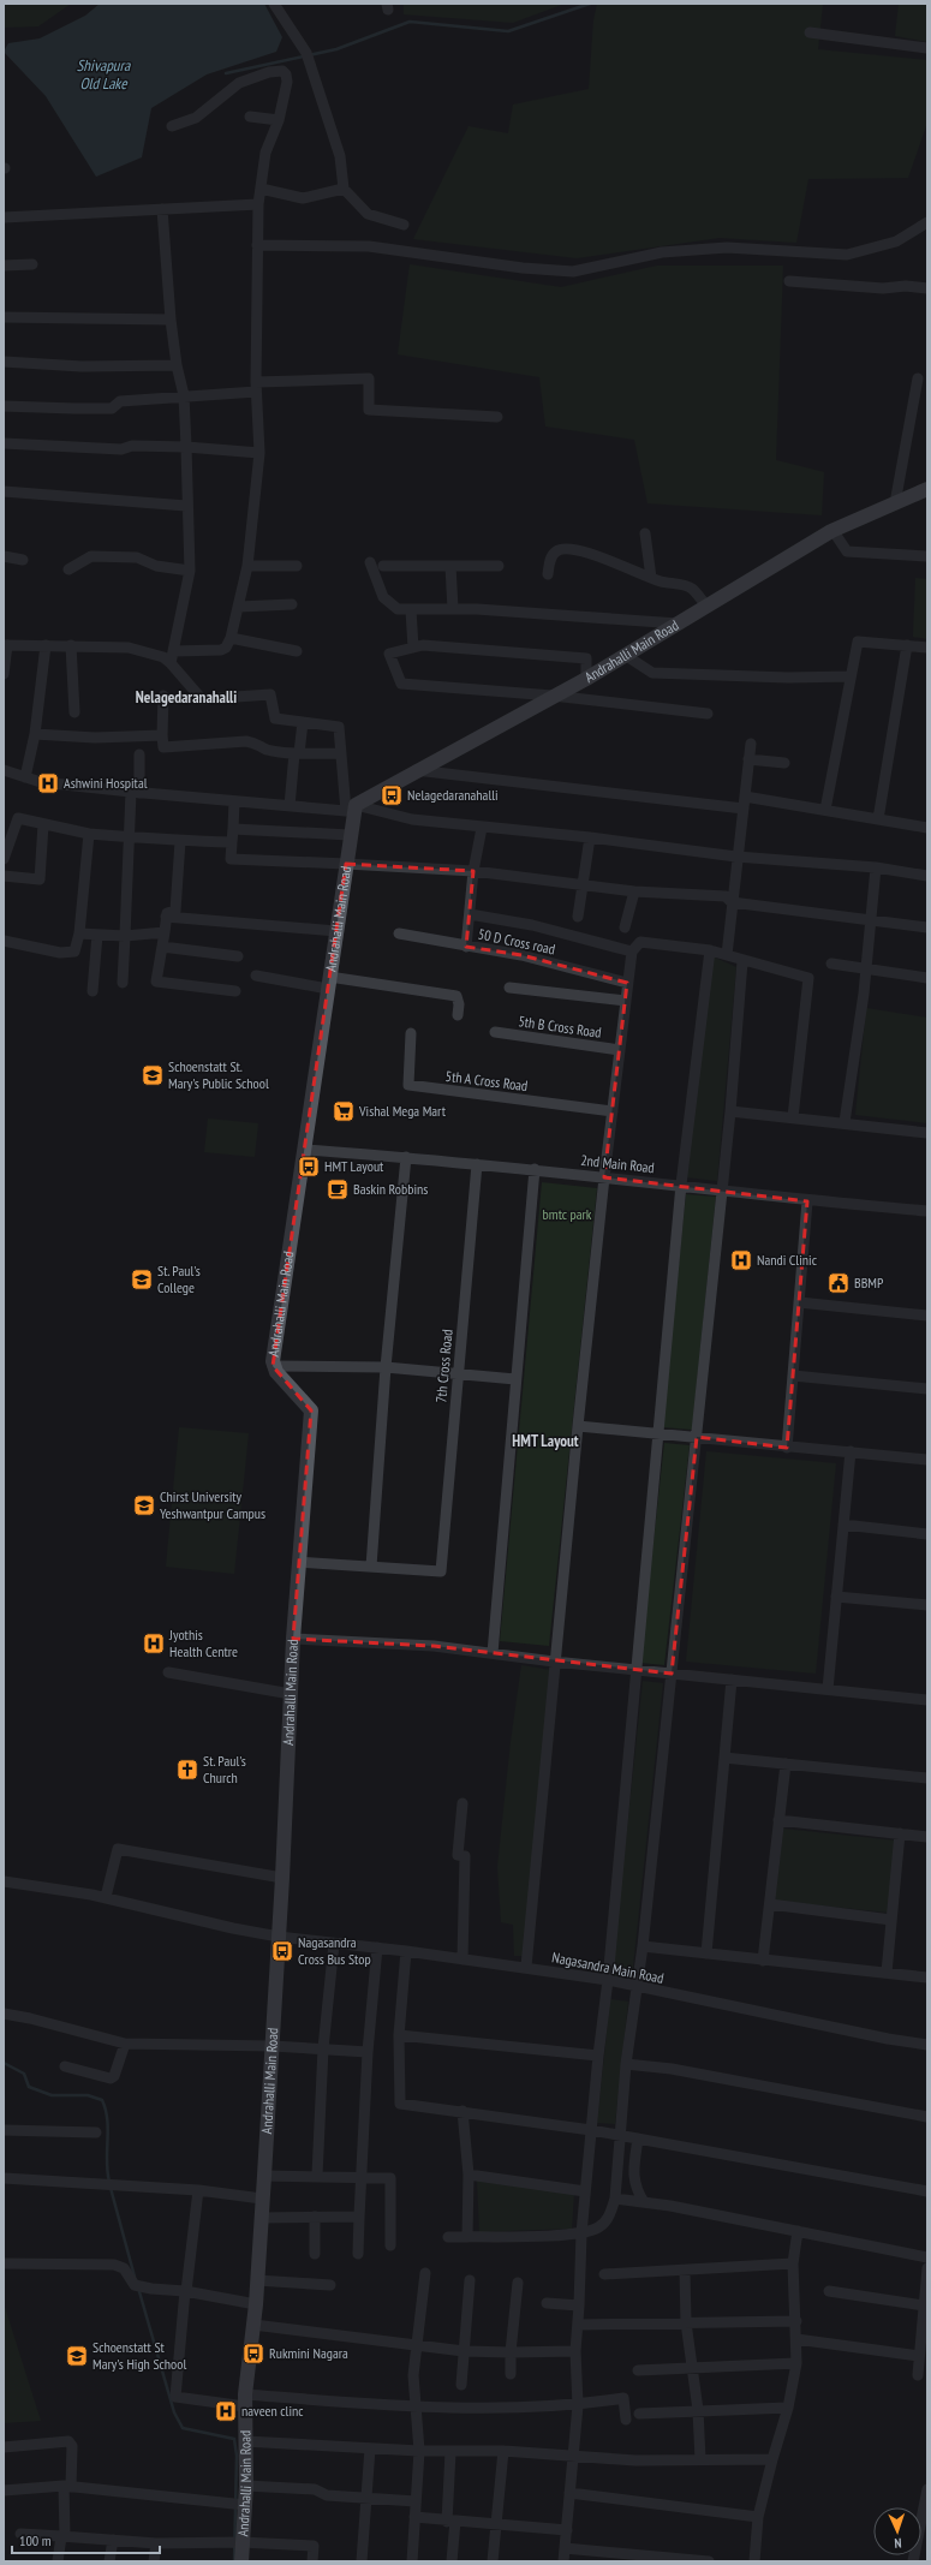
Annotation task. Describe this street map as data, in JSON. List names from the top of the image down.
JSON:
{
  "streets": {
    "main road": ["Andrahalli Main Road"],
    "street": [
      "50 D Cross road",
      "5th B Cross Road",
      "5th A Cross Road",
      "2nd Main Road",
      "7th Cross Road",
      "Nagasandra Main Road"
    ]
  },
  "crossings": [
    ["Andrahalli Main Road", "2nd Main Road"],
    ["Andrahalli Main Road", "Nagasandra Main Road"],
    ["2nd Main Road", "7th Cross Road"]
  ],
  "districts": ["Nelagedaranahalli", "HMT Layout"],
  "water": ["Shivapura Old Lake"],
  "parks": ["bmtc park"],
  "places": {
    "hospital": [
      "Ashwini Hospital",
      "Nandi Clinic",
      "Jyothis Health Centre",
      "naveen clinc"
    ],
    "bus stop": [
      "Nelagedaranahalli",
      "HMT Layout",
      "Nagasandra Cross Bus Stop",
      "Rukmini Nagara"
    ],
    "school or university": [
      "Schoenstatt St. Mary's Public School",
      "St. Paul's College",
      "Chirst University Yeshwantpur Campus",
      "Schoenstatt St Mary's High School"
    ],
    "supermarket": ["Vishal Mega Mart"],
    "cafe": ["Baskin Robbins"],
    "public building": ["BBMP"],
    "church": ["St. Paul's Church"]
  },
  "scale_bar": "100 m",
  "north": "bottom"
}
